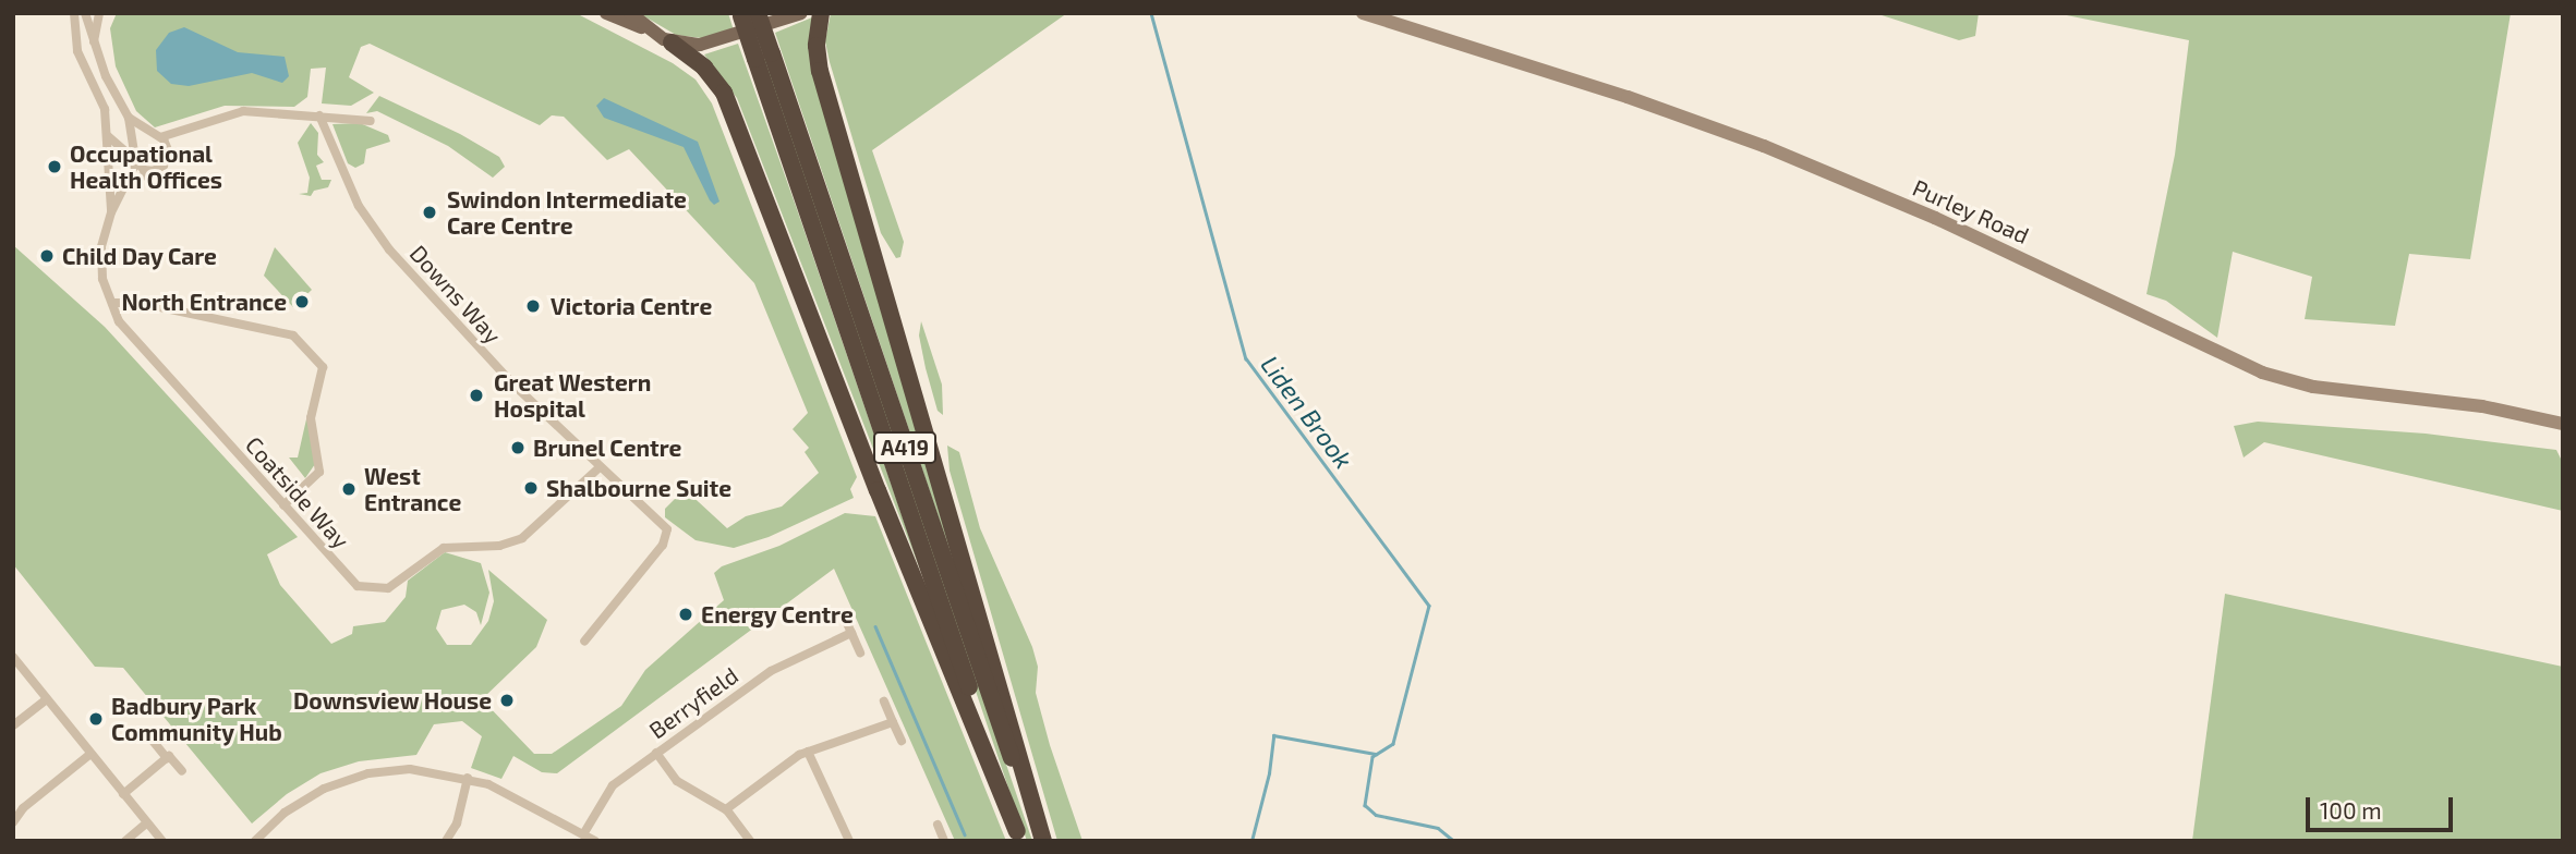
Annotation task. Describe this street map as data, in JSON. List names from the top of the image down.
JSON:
{
  "streets": {
    "highway": ["A419"],
    "main road": ["Purley Road"],
    "street": ["Downs Way", "Coatside Way", "Berryfield"]
  },
  "crossings": [
    ["Downs Way", "Coatside Way"]
  ],
  "water": ["Liden Brook"],
  "places": [
    "Occupational Health Offices",
    "Swindon Intermediate Care Centre",
    "Child Day Care",
    "North Entrance",
    "Victoria Centre",
    "Great Western Hospital",
    "Brunel Centre",
    "Shalbourne Suite",
    "West Entrance",
    "Energy Centre",
    "Downsview House",
    "Badbury Park Community Hub"
  ],
  "scale_bar": "100 m"
}
